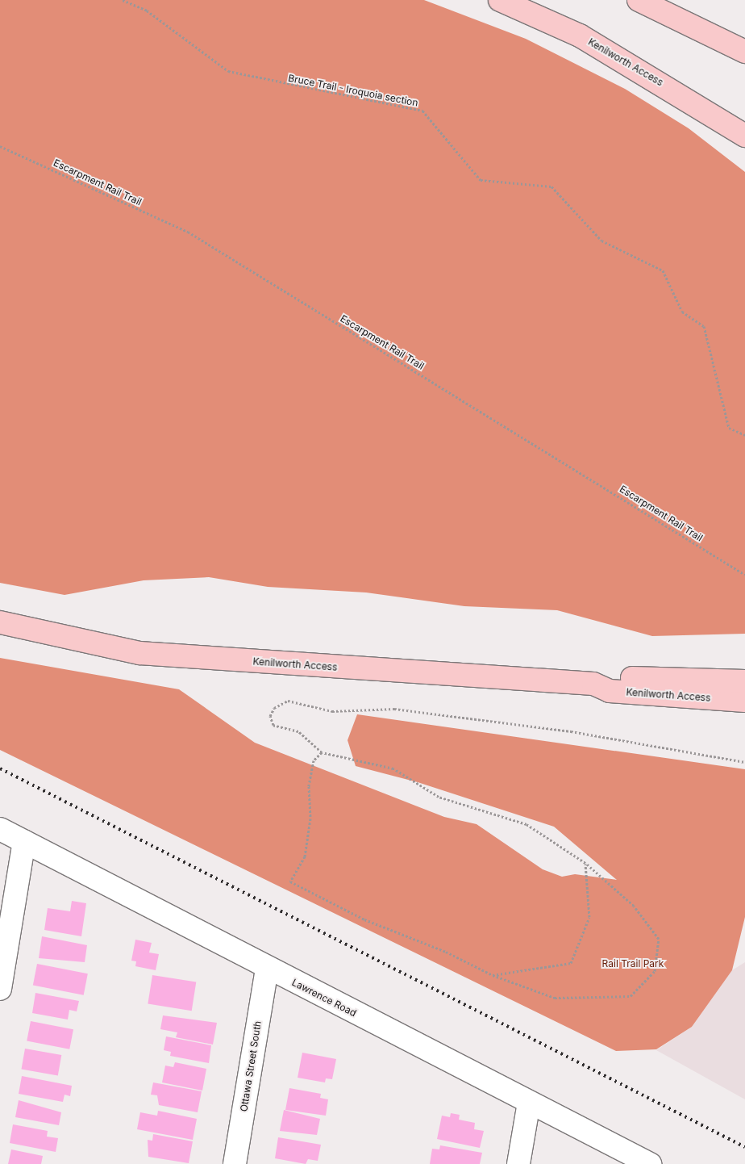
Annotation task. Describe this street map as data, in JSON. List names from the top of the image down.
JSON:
{
  "streets": {
    "main road": ["Kenilworth Access"],
    "street": ["Lawrence Road", "Ottawa Street South"],
    "path": ["Bruce Trail - Iroquoia section", "Escarpment Rail Trail"]
  },
  "crossings": [
    ["Lawrence Road", "Ottawa Street South"]
  ],
  "parks": ["Rail Trail Park"]
}
